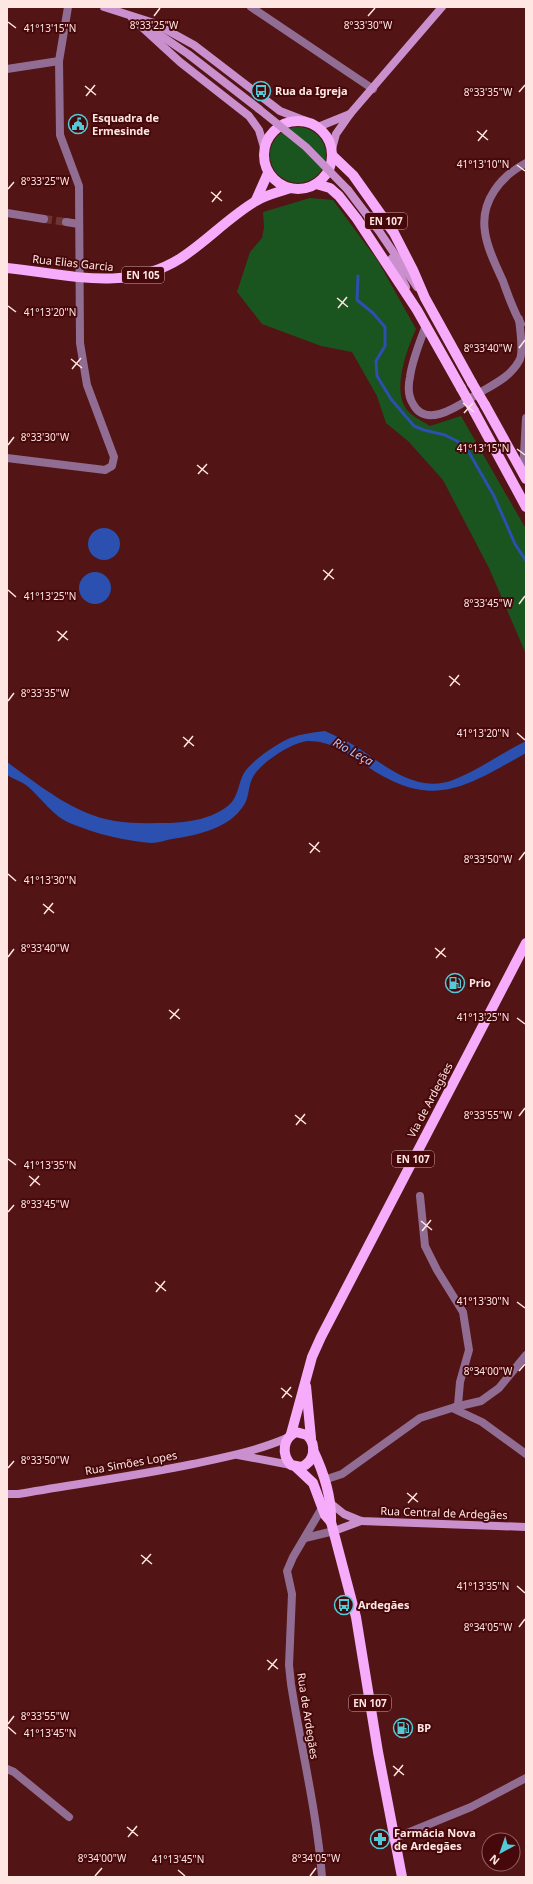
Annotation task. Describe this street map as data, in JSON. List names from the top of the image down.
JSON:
{
  "streets": {
    "main road": [
      "EN 107",
      "Rua Elias Garcia",
      "EN 105",
      "Via de Ardegães",
      "Rua Simões Lopes",
      "Rua Central de Ardegães"
    ],
    "street": ["Rua de Ardegães"]
  },
  "crossings": [
    ["EN 107", "Rua Elias Garcia"],
    ["EN 107", "EN 105"],
    ["EN 107", "Via de Ardegães"],
    ["EN 107", "Rua Simões Lopes"],
    ["EN 107", "Rua Central de Ardegães"],
    ["EN 107", "Rua de Ardegães"],
    ["Rua Elias Garcia", "EN 105"],
    ["Via de Ardegães", "Rua Simões Lopes"],
    ["Rua Central de Ardegães", "Rua de Ardegães"]
  ],
  "water": ["Rio Leça"],
  "places": {
    "bus stop": ["Rua da Igreja", "Ardegães"],
    "public building": ["Esquadra de Ermesinde"],
    "fuel station": ["Prio", "BP"],
    "pharmacy": ["Farmácia Nova de Ardegães"]
  },
  "north": "bottom left",
  "coordinates": [
    "8°33'25\"W",
    "8°33'30\"W",
    "41°13'15\"N",
    "8°33'35\"W",
    "41°13'10\"N",
    "41°13'20\"N",
    "8°33'40\"W",
    "41°13'25\"N",
    "8°33'45\"W",
    "8°33'50\"W",
    "41°13'30\"N",
    "8°33'55\"W",
    "41°13'35\"N",
    "8°34'00\"W",
    "8°34'05\"W",
    "41°13'45\"N"
  ]
}
